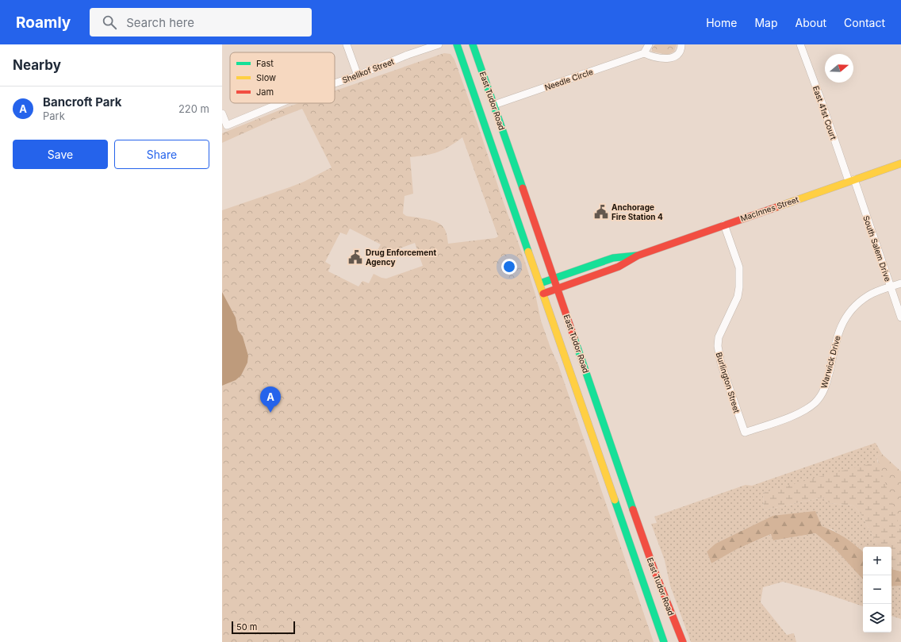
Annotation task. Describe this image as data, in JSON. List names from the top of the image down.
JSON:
{
  "streets": {
    "main road": ["East Tudor Road", "MacInnes Street"],
    "street": [
      "Shelikof Street",
      "Needle Circle",
      "East 41st Court",
      "South Salem Drive",
      "Warwick Drive",
      "Burlington Street"
    ]
  },
  "crossings": [
    ["Needle Circle", "East Tudor Road"],
    ["East Tudor Road", "MacInnes Street"],
    ["East 41st Court", "MacInnes Street"],
    ["East 41st Court", "South Salem Drive"],
    ["MacInnes Street", "South Salem Drive"],
    ["MacInnes Street", "Burlington Street"],
    ["South Salem Drive", "Warwick Drive"],
    ["Warwick Drive", "Burlington Street"]
  ],
  "places": {
    "public building": ["Anchorage Fire Station 4", "Drug Enforcement Agency"]
  },
  "legend": ["Fast", "Slow", "Jam"],
  "scale_bar": "50 m",
  "north": "right",
  "page": {
    "header": "Roamly",
    "search": "Search here",
    "nav": [
      "Home",
      "Map",
      "About",
      "Contact"
    ],
    "heading": "Nearby",
    "list": [
      {
        "mark": "A",
        "name": "Bancroft Park",
        "note": "Park",
        "value": "220 m"
      }
    ],
    "buttons": ["Save", "Share"],
    "pins": "A",
    "map_buttons": ["+", "−"],
    "scale": "50 m"
  }
}
